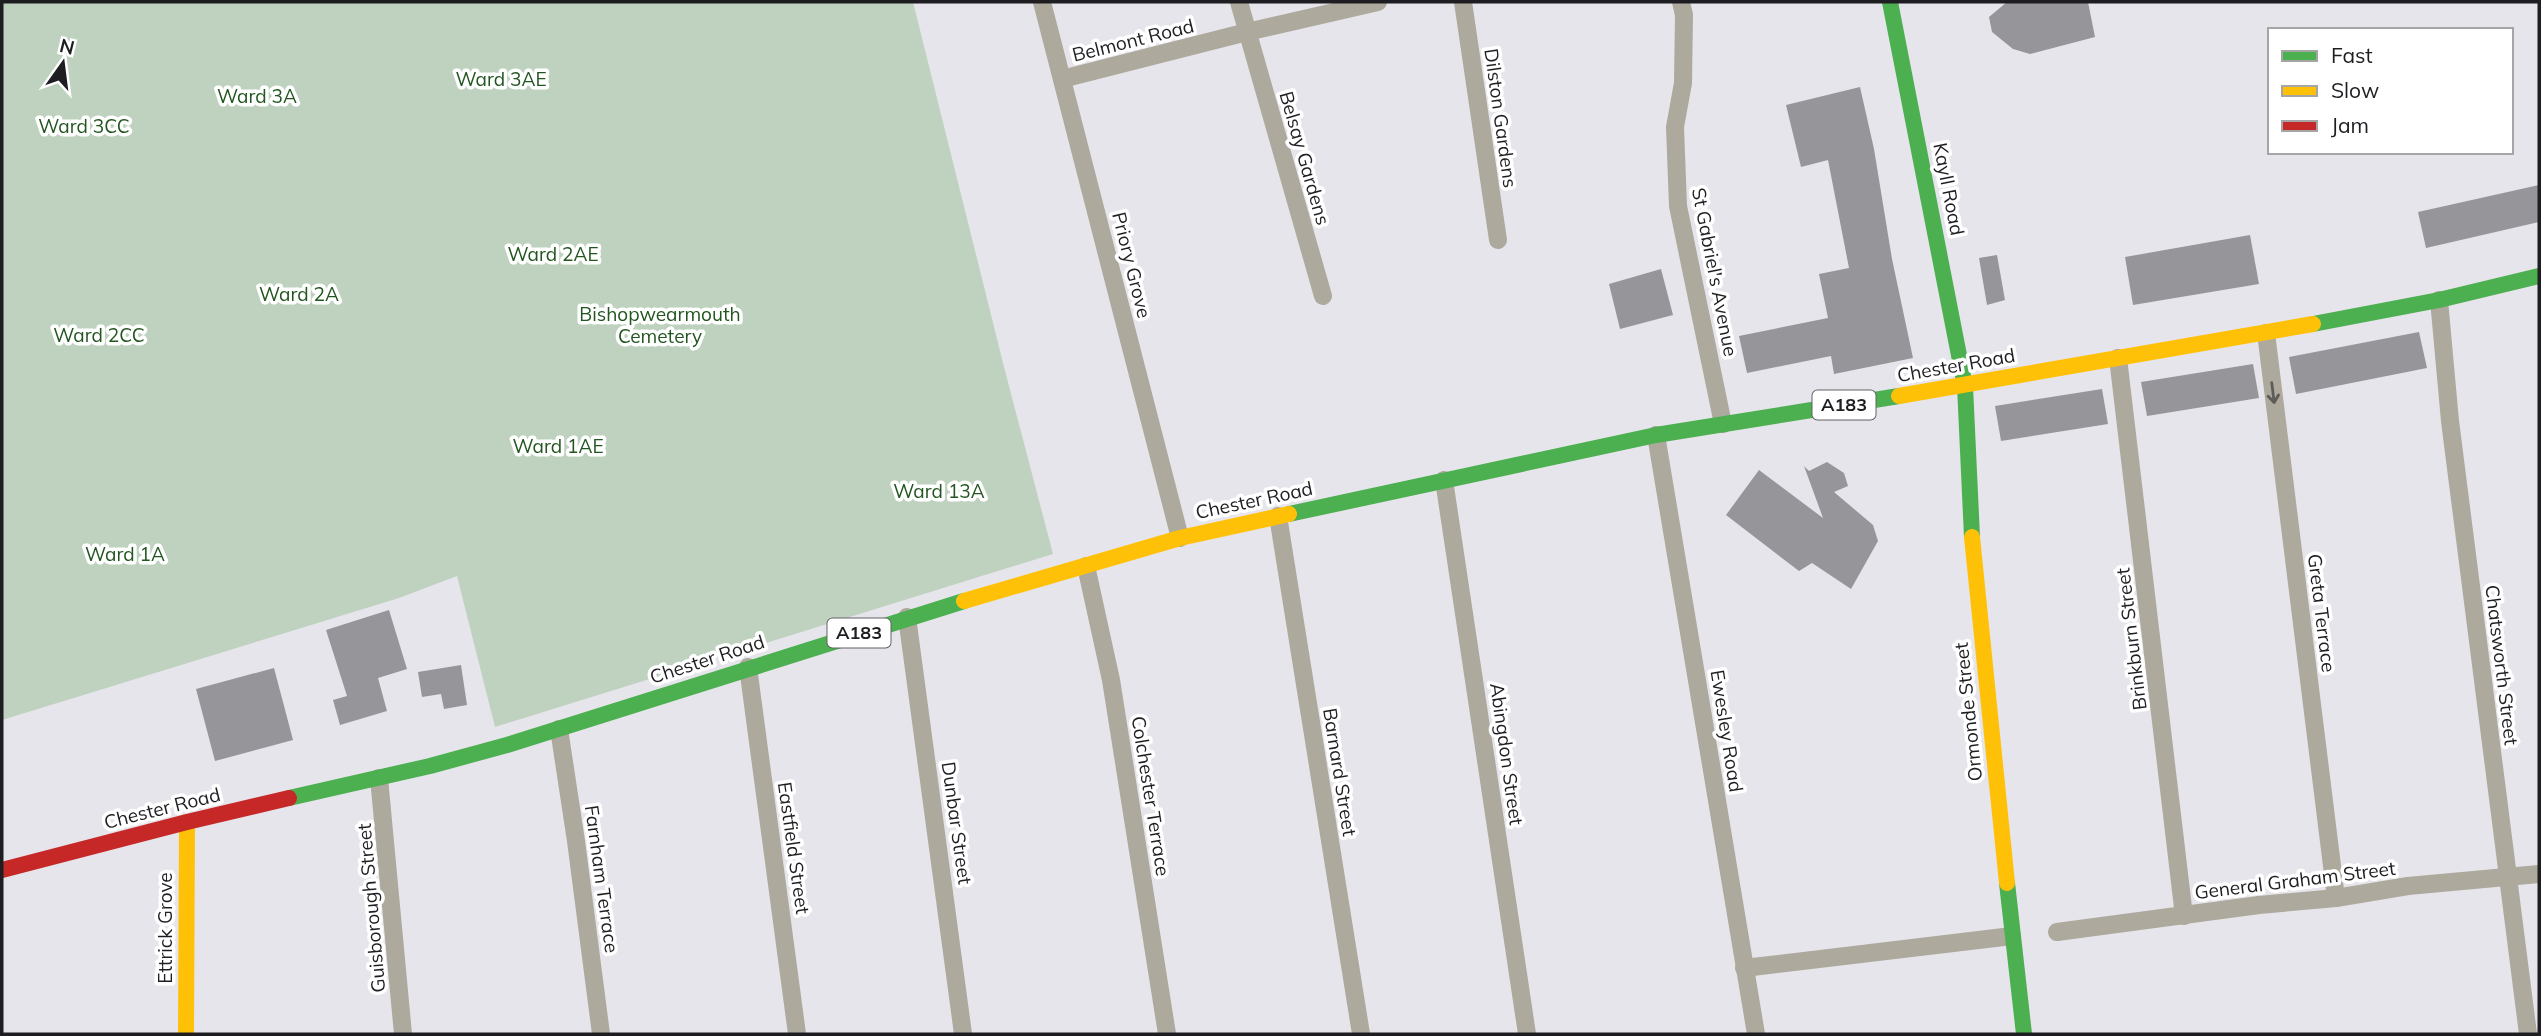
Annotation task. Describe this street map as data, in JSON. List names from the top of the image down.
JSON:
{
  "streets": {
    "main road": [
      "Kayll Road",
      "Chester Road",
      "A183",
      "Ormonde Street",
      "Ettrick Grove"
    ],
    "street": [
      "Belmont Road",
      "Dilston Gardens",
      "Belsay Gardens",
      "Priory Grove",
      "St Gabriel's Avenue",
      "Greta Terrace",
      "Brinkburn Street",
      "Chatsworth Street",
      "Ewesley Road",
      "Abingdon Street",
      "Barnard Street",
      "Colchester Terrace",
      "Dunbar Street",
      "Eastfield Street",
      "Farnham Terrace",
      "General Graham Street",
      "Guisborough Street"
    ]
  },
  "crossings": [
    ["Belmont Road", "Belsay Gardens"],
    ["Belmont Road", "Priory Grove"],
    ["Kayll Road", "Chester Road"],
    ["Kayll Road", "Ormonde Street"],
    ["Priory Grove", "Chester Road"],
    ["St Gabriel's Avenue", "Chester Road"],
    ["Chester Road", "Greta Terrace"],
    ["Chester Road", "Brinkburn Street"],
    ["Chester Road", "Chatsworth Street"],
    ["Chester Road", "Ormonde Street"],
    ["Chester Road", "Ewesley Road"],
    ["Chester Road", "Abingdon Street"],
    ["Chester Road", "Barnard Street"],
    ["Chester Road", "Colchester Terrace"],
    ["Chester Road", "Dunbar Street"],
    ["Chester Road", "Eastfield Street"],
    ["Chester Road", "Farnham Terrace"],
    ["Chester Road", "Guisborough Street"],
    ["Chester Road", "Ettrick Grove"],
    ["Greta Terrace", "General Graham Street"],
    ["Brinkburn Street", "General Graham Street"],
    ["Chatsworth Street", "General Graham Street"]
  ],
  "one_way": ["Greta Terrace"],
  "parks": [
    "Ward 3AE",
    "Ward 3A",
    "Ward 3CC",
    "Ward 2AE",
    "Ward 2A",
    "Bishopwearmouth Cemetery",
    "Ward 2CC",
    "Ward 1AE",
    "Ward 13A",
    "Ward 1A"
  ],
  "legend": ["Fast", "Slow", "Jam"],
  "north": "top"
}
